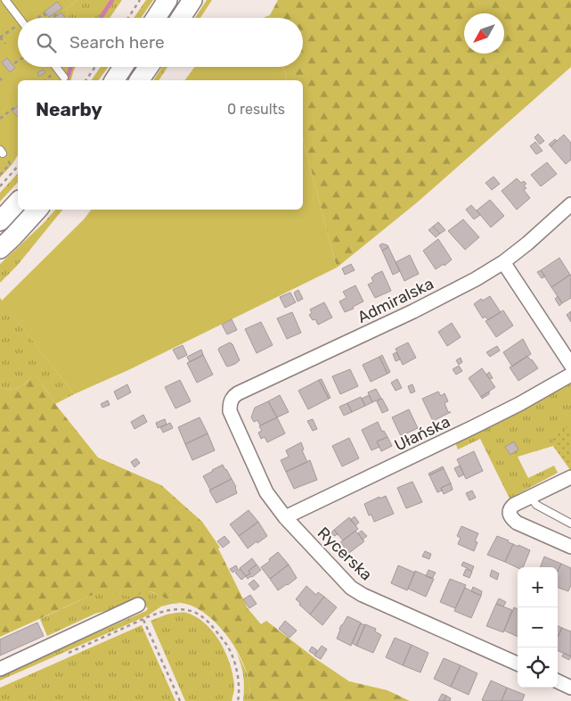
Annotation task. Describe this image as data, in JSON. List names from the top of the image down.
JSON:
{
  "streets": {
    "street": ["Admiralska", "Ułańska", "Rycerska"]
  },
  "crossings": [
    ["Admiralska", "Rycerska"],
    ["Ułańska", "Rycerska"]
  ],
  "north": "bottom left",
  "page": {
    "search": "Search here",
    "heading": ["Nearby", "0 results"],
    "map_buttons": ["+", "−"]
  }
}
